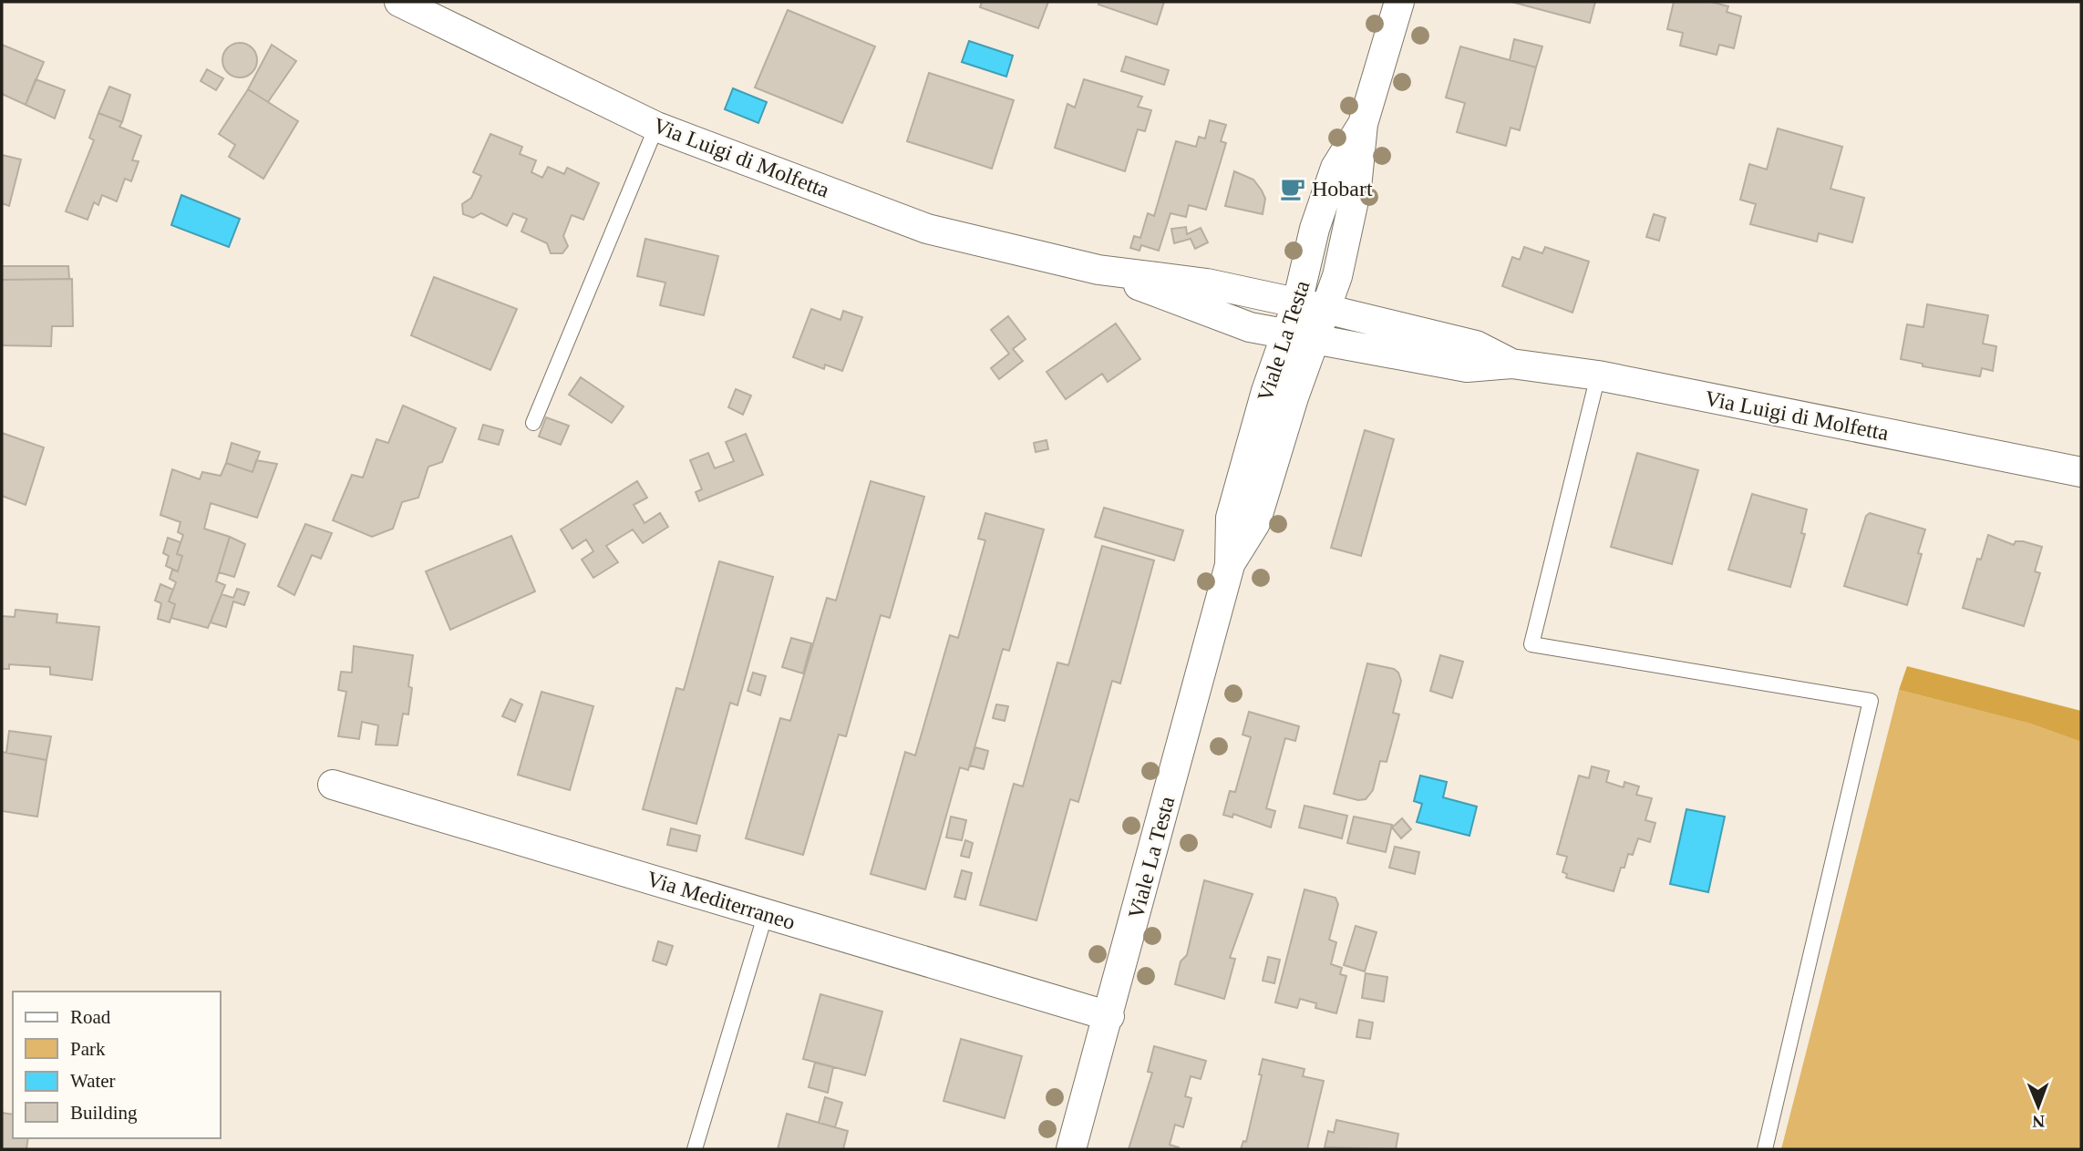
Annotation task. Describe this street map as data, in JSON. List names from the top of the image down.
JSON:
{
  "streets": {
    "street": ["Via Luigi di Molfetta", "Viale La Testa", "Via Mediterraneo"]
  },
  "crossings": [
    ["Via Luigi di Molfetta", "Viale La Testa"],
    ["Viale La Testa", "Via Mediterraneo"]
  ],
  "places": {
    "cafe": ["Hobart"]
  },
  "legend": [
    "Road",
    "Park",
    "Water",
    "Building"
  ],
  "north": "bottom"
}
